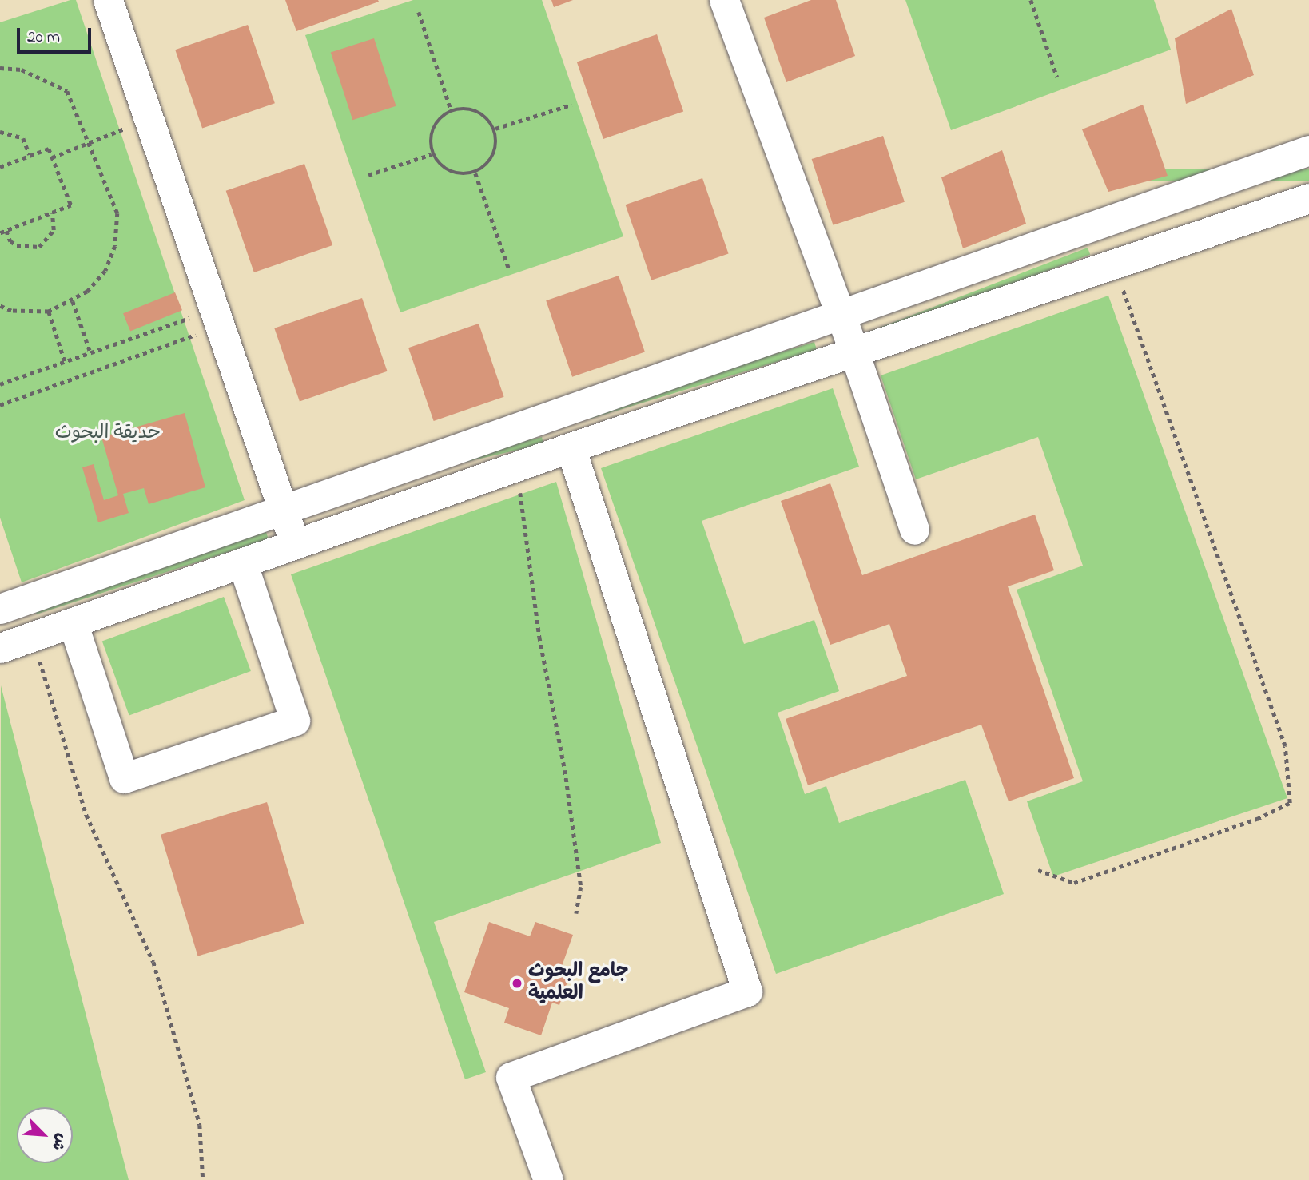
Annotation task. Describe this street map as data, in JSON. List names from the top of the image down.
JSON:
{
  "parks": ["حديقة البحوث"],
  "places": ["جامع البحوث العلمية"],
  "scale_bar": "20 m",
  "north": "bottom right"
}
